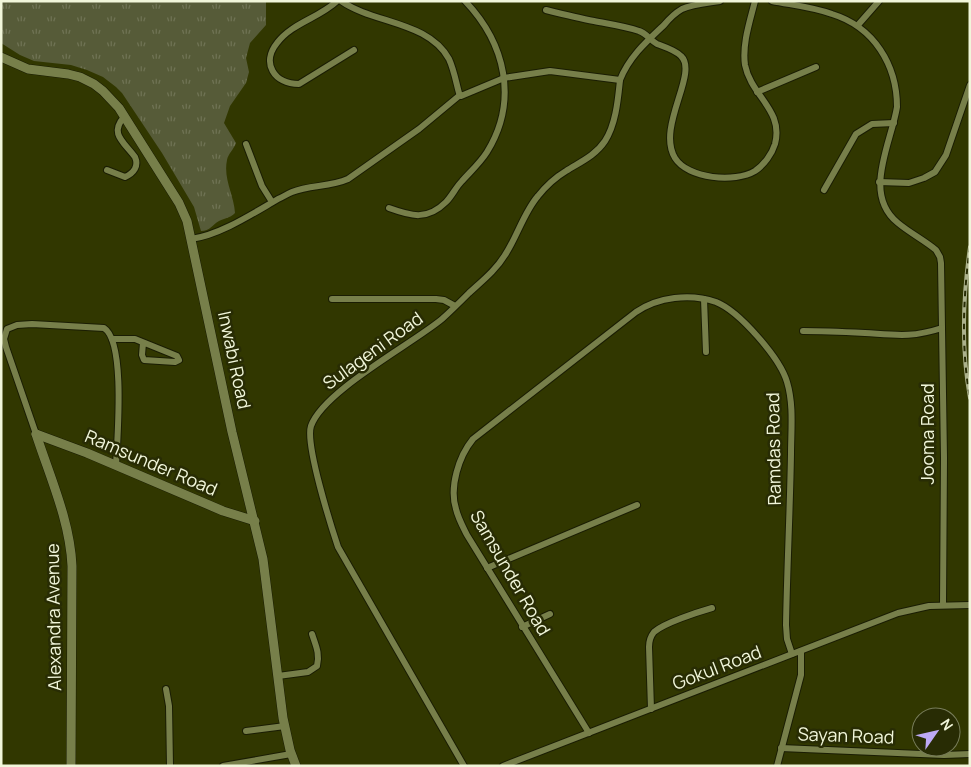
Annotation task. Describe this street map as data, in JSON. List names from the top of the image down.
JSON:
{
  "streets": {
    "street": [
      "Sulageni Road",
      "Inwabi Road",
      "Jooma Road",
      "Ramdas Road",
      "Ramsunder Road",
      "Samsunder Road",
      "Alexandra Avenue",
      "Gokul Road",
      "Sayan Road"
    ]
  },
  "crossings": [
    ["Inwabi Road", "Ramsunder Road"],
    ["Jooma Road", "Gokul Road"],
    ["Ramdas Road", "Samsunder Road"],
    ["Ramdas Road", "Gokul Road"],
    ["Ramsunder Road", "Alexandra Avenue"],
    ["Samsunder Road", "Gokul Road"]
  ],
  "north": "top right"
}
